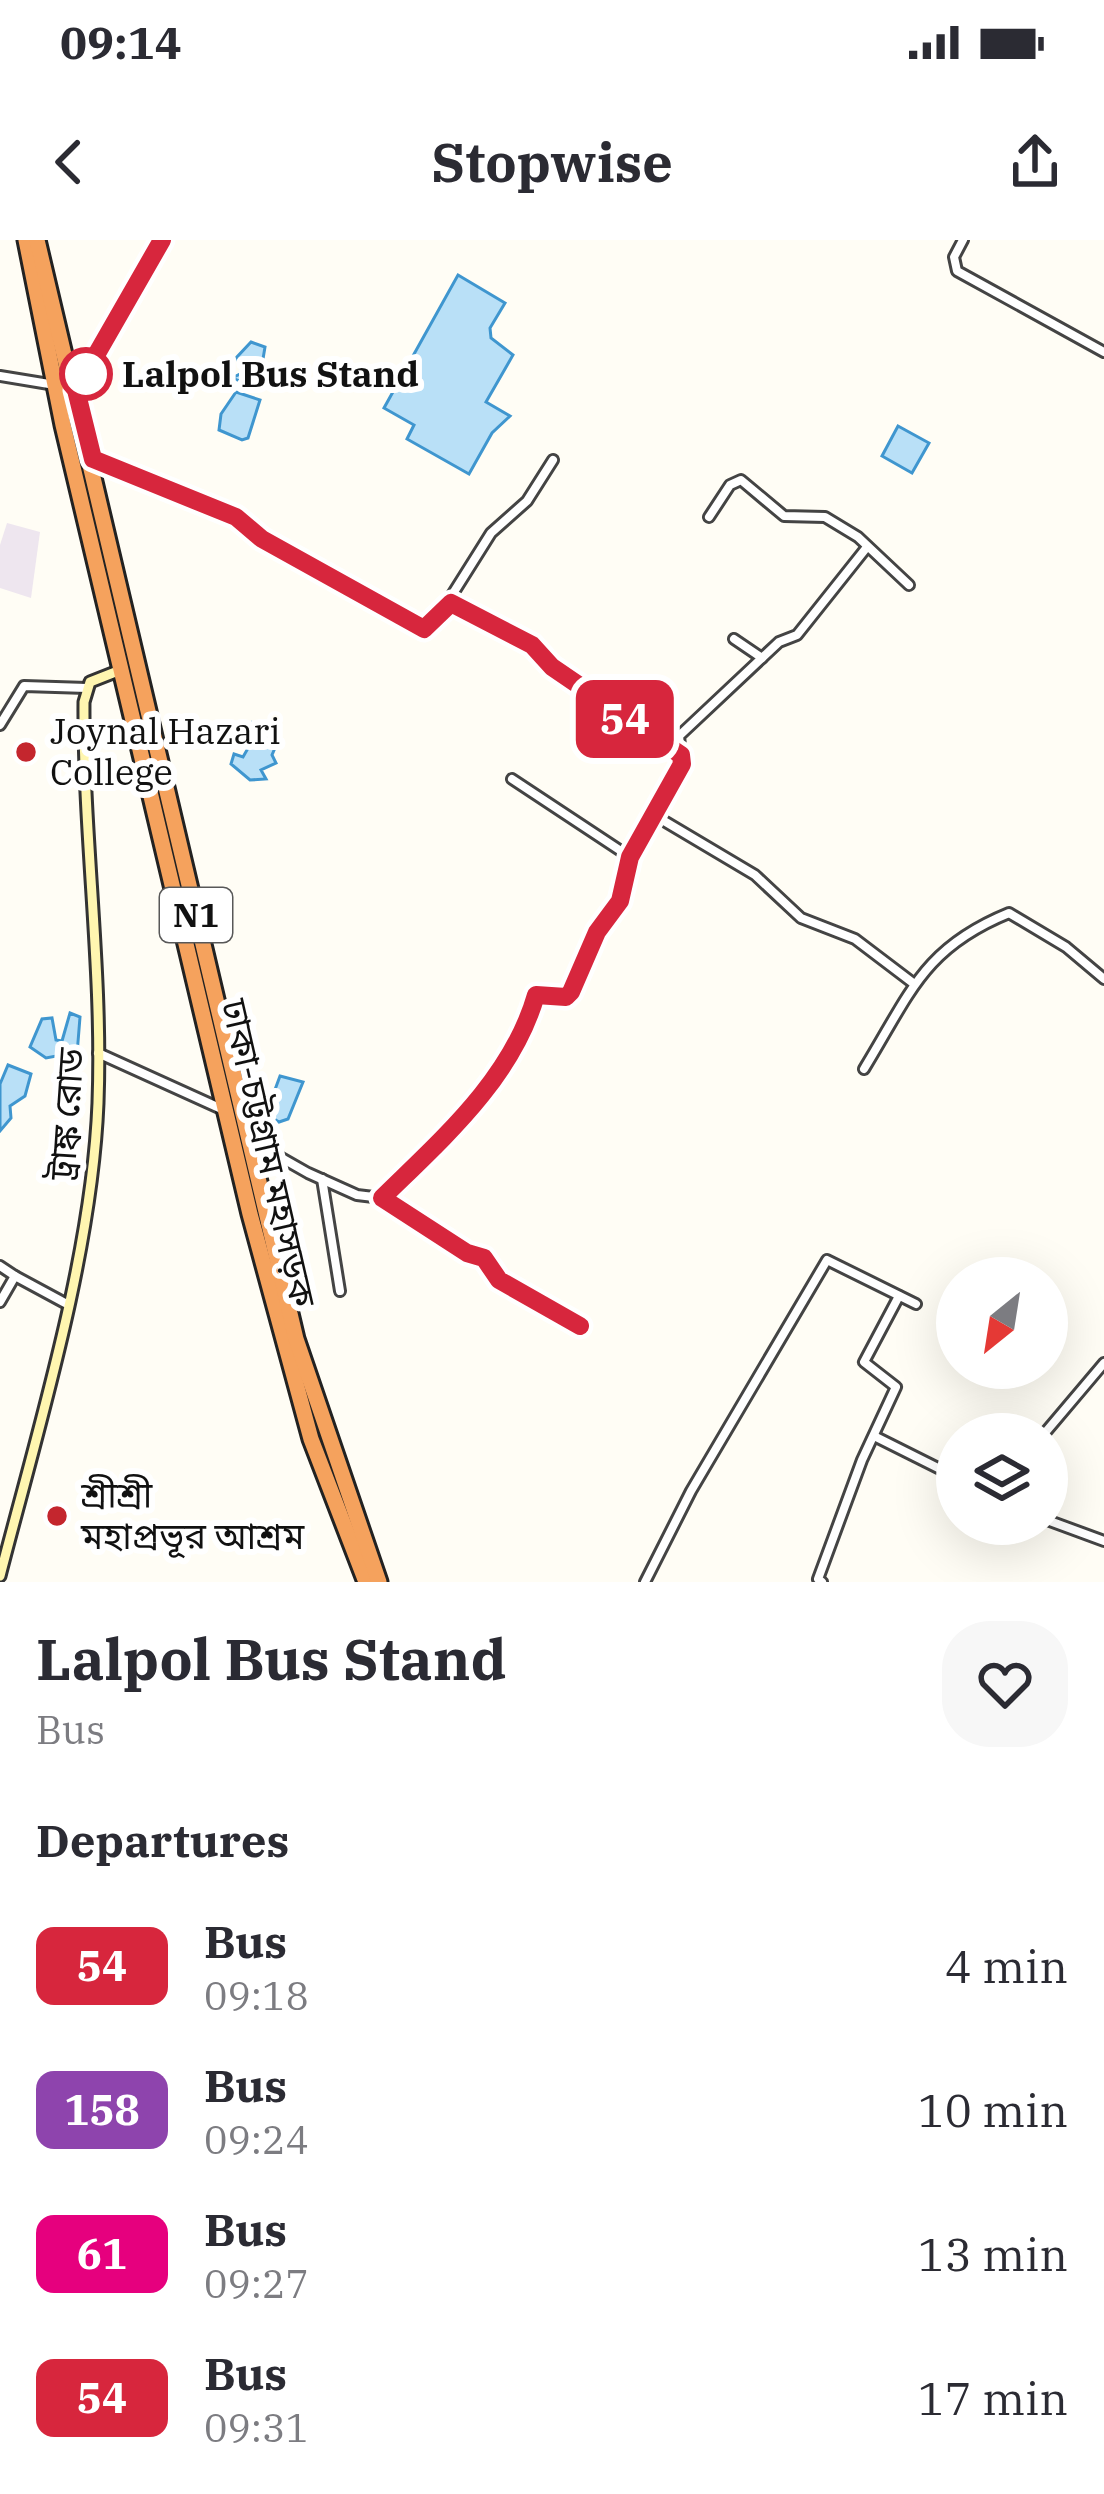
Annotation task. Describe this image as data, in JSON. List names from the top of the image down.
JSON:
{
  "streets": {
    "highway": ["N1", "ঢাকা-চট্টগ্রাম মহাসড়ক"],
    "main road": ["ট্রাঙ্ক রোড"]
  },
  "places": ["Lalpol Bus Stand", "Joynal Hazari College", "শ্রীশ্রী মহাপ্রভূর আশ্রম"],
  "lines": ["bus line 54"],
  "north": "bottom left",
  "page": {
    "status": "09:14",
    "header": "Stopwise",
    "on_map": "54",
    "heading": [
      ["Lalpol Bus Stand", "Bus"],
      "Departures"
    ],
    "list": [
      {
        "mark": "54",
        "name": "Bus",
        "note": "09:18",
        "value": "4 min"
      },
      {
        "mark": "158",
        "name": "Bus",
        "note": "09:24",
        "value": "10 min"
      },
      {
        "mark": "61",
        "name": "Bus",
        "note": "09:27",
        "value": "13 min"
      },
      {
        "mark": "54",
        "name": "Bus",
        "note": "09:31",
        "value": "17 min"
      }
    ]
  }
}
